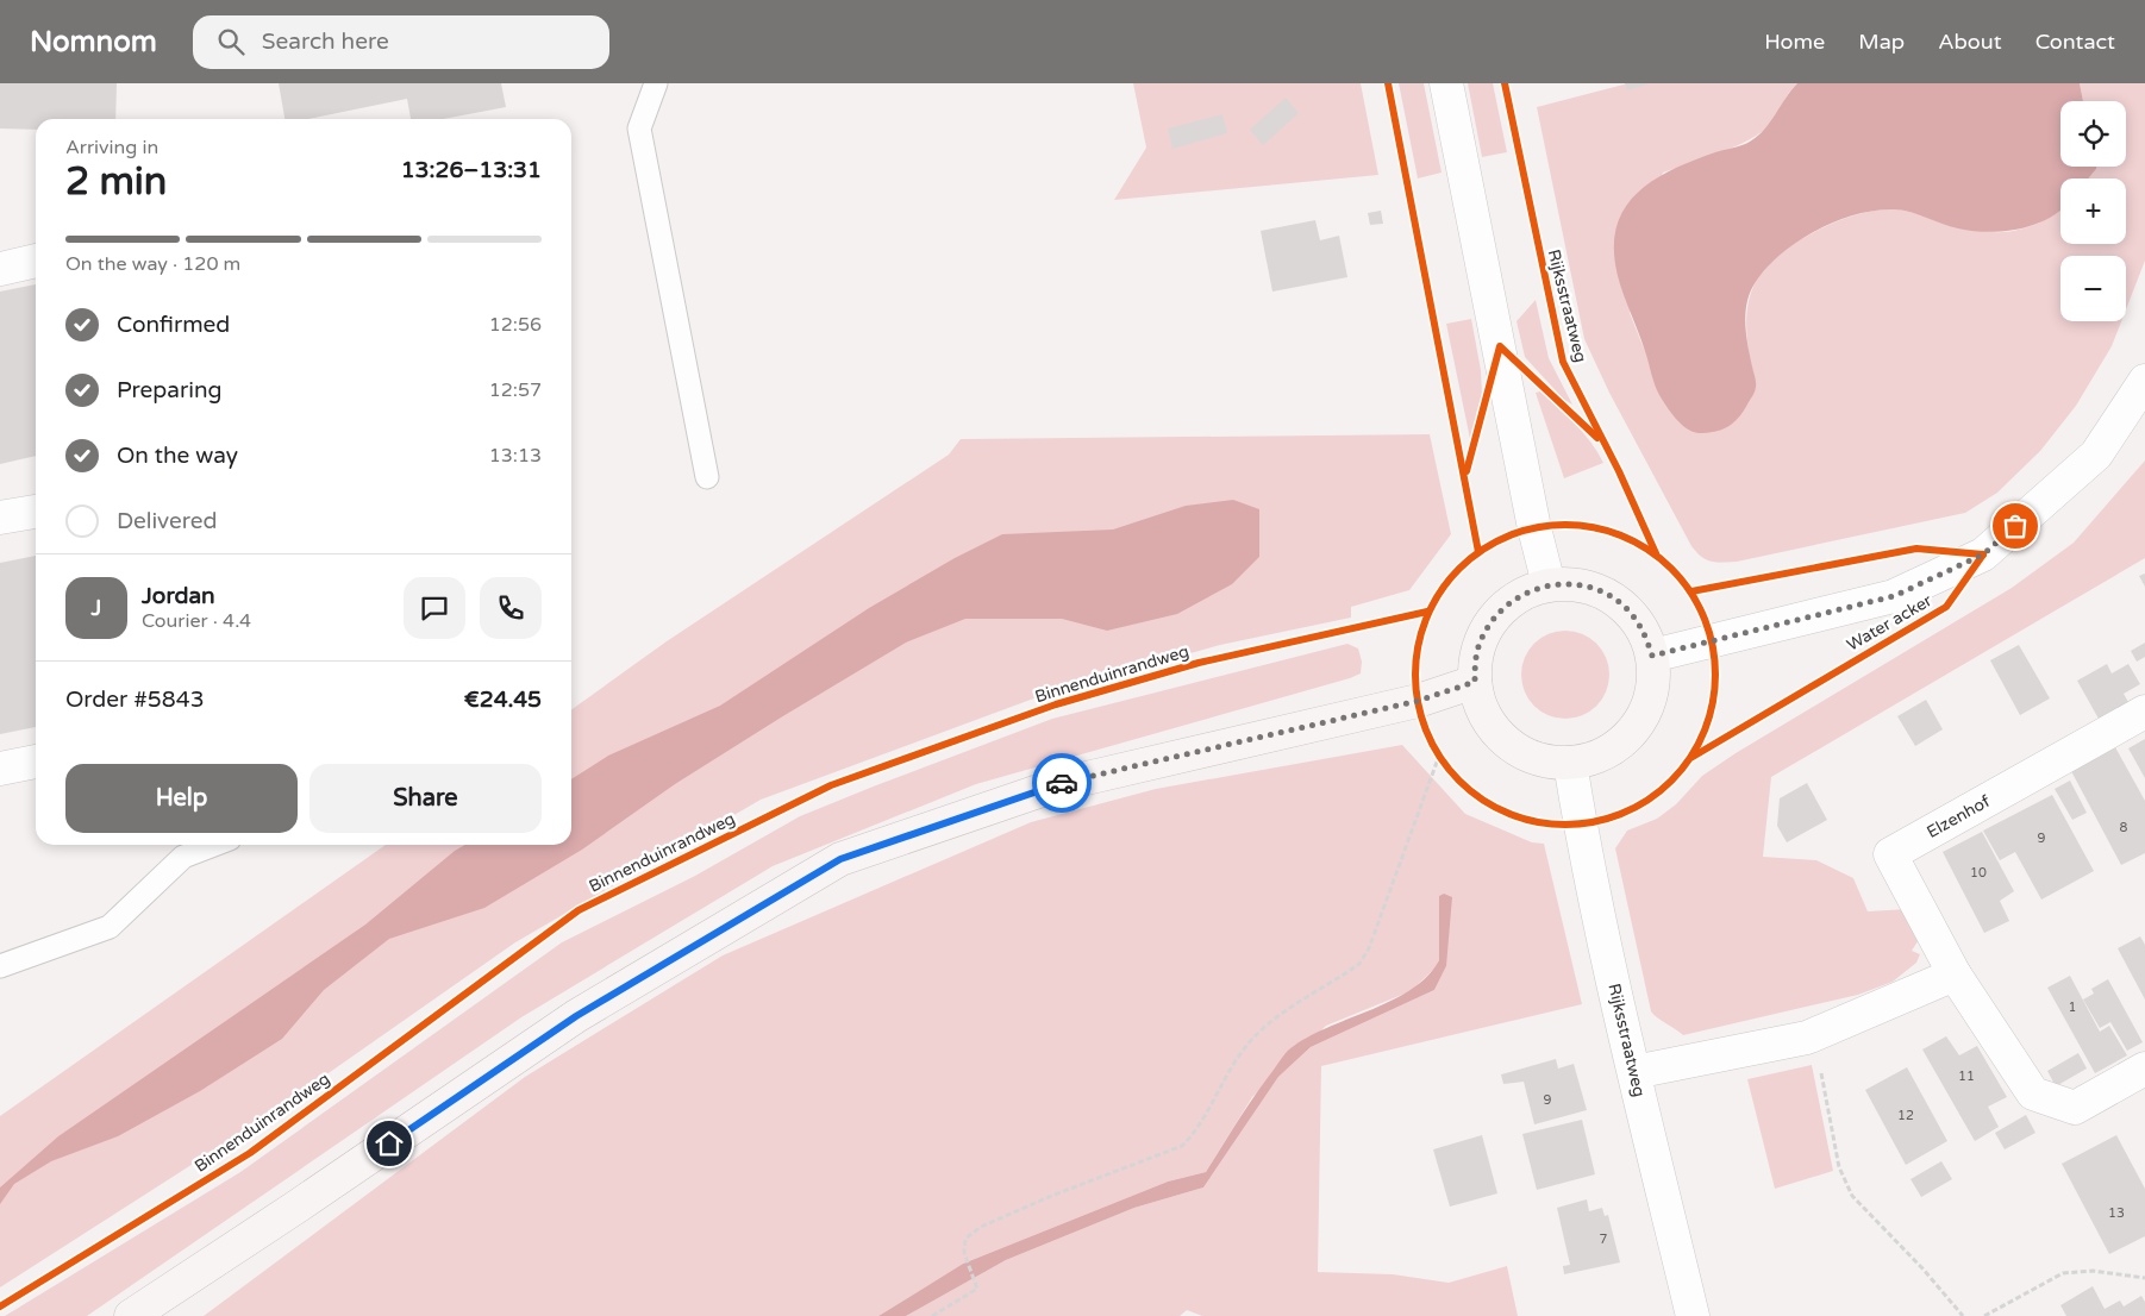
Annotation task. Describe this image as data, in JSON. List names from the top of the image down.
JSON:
{
  "streets": {
    "street": ["Rijksstraatweg", "Water acker", "Elzenhof"],
    "cycle path": ["Binnenduinrandweg"]
  },
  "crossings": [
    ["Rijksstraatweg", "Water acker"]
  ],
  "house_numbers": [
    "8",
    "9",
    "10",
    "1",
    "11",
    "9",
    "12",
    "13",
    "7"
  ],
  "page": {
    "header": "Nomnom",
    "search": "Search here",
    "nav": [
      "Home",
      "Map",
      "About",
      "Contact"
    ],
    "map_buttons": ["+", "−"],
    "heading": ["2 min", "Arriving in", "13:26–13:31"],
    "panel": [
      "Jordan",
      "Courier · 4.4",
      "Order #5843",
      "€24.45"
    ],
    "bar": "On the way · 120 m",
    "list": [
      ["Confirmed", "12:56"],
      ["Preparing", "12:57"],
      ["On the way", "13:13"],
      "Delivered"
    ],
    "round": "J",
    "buttons": ["Help", "Share"]
  }
}
